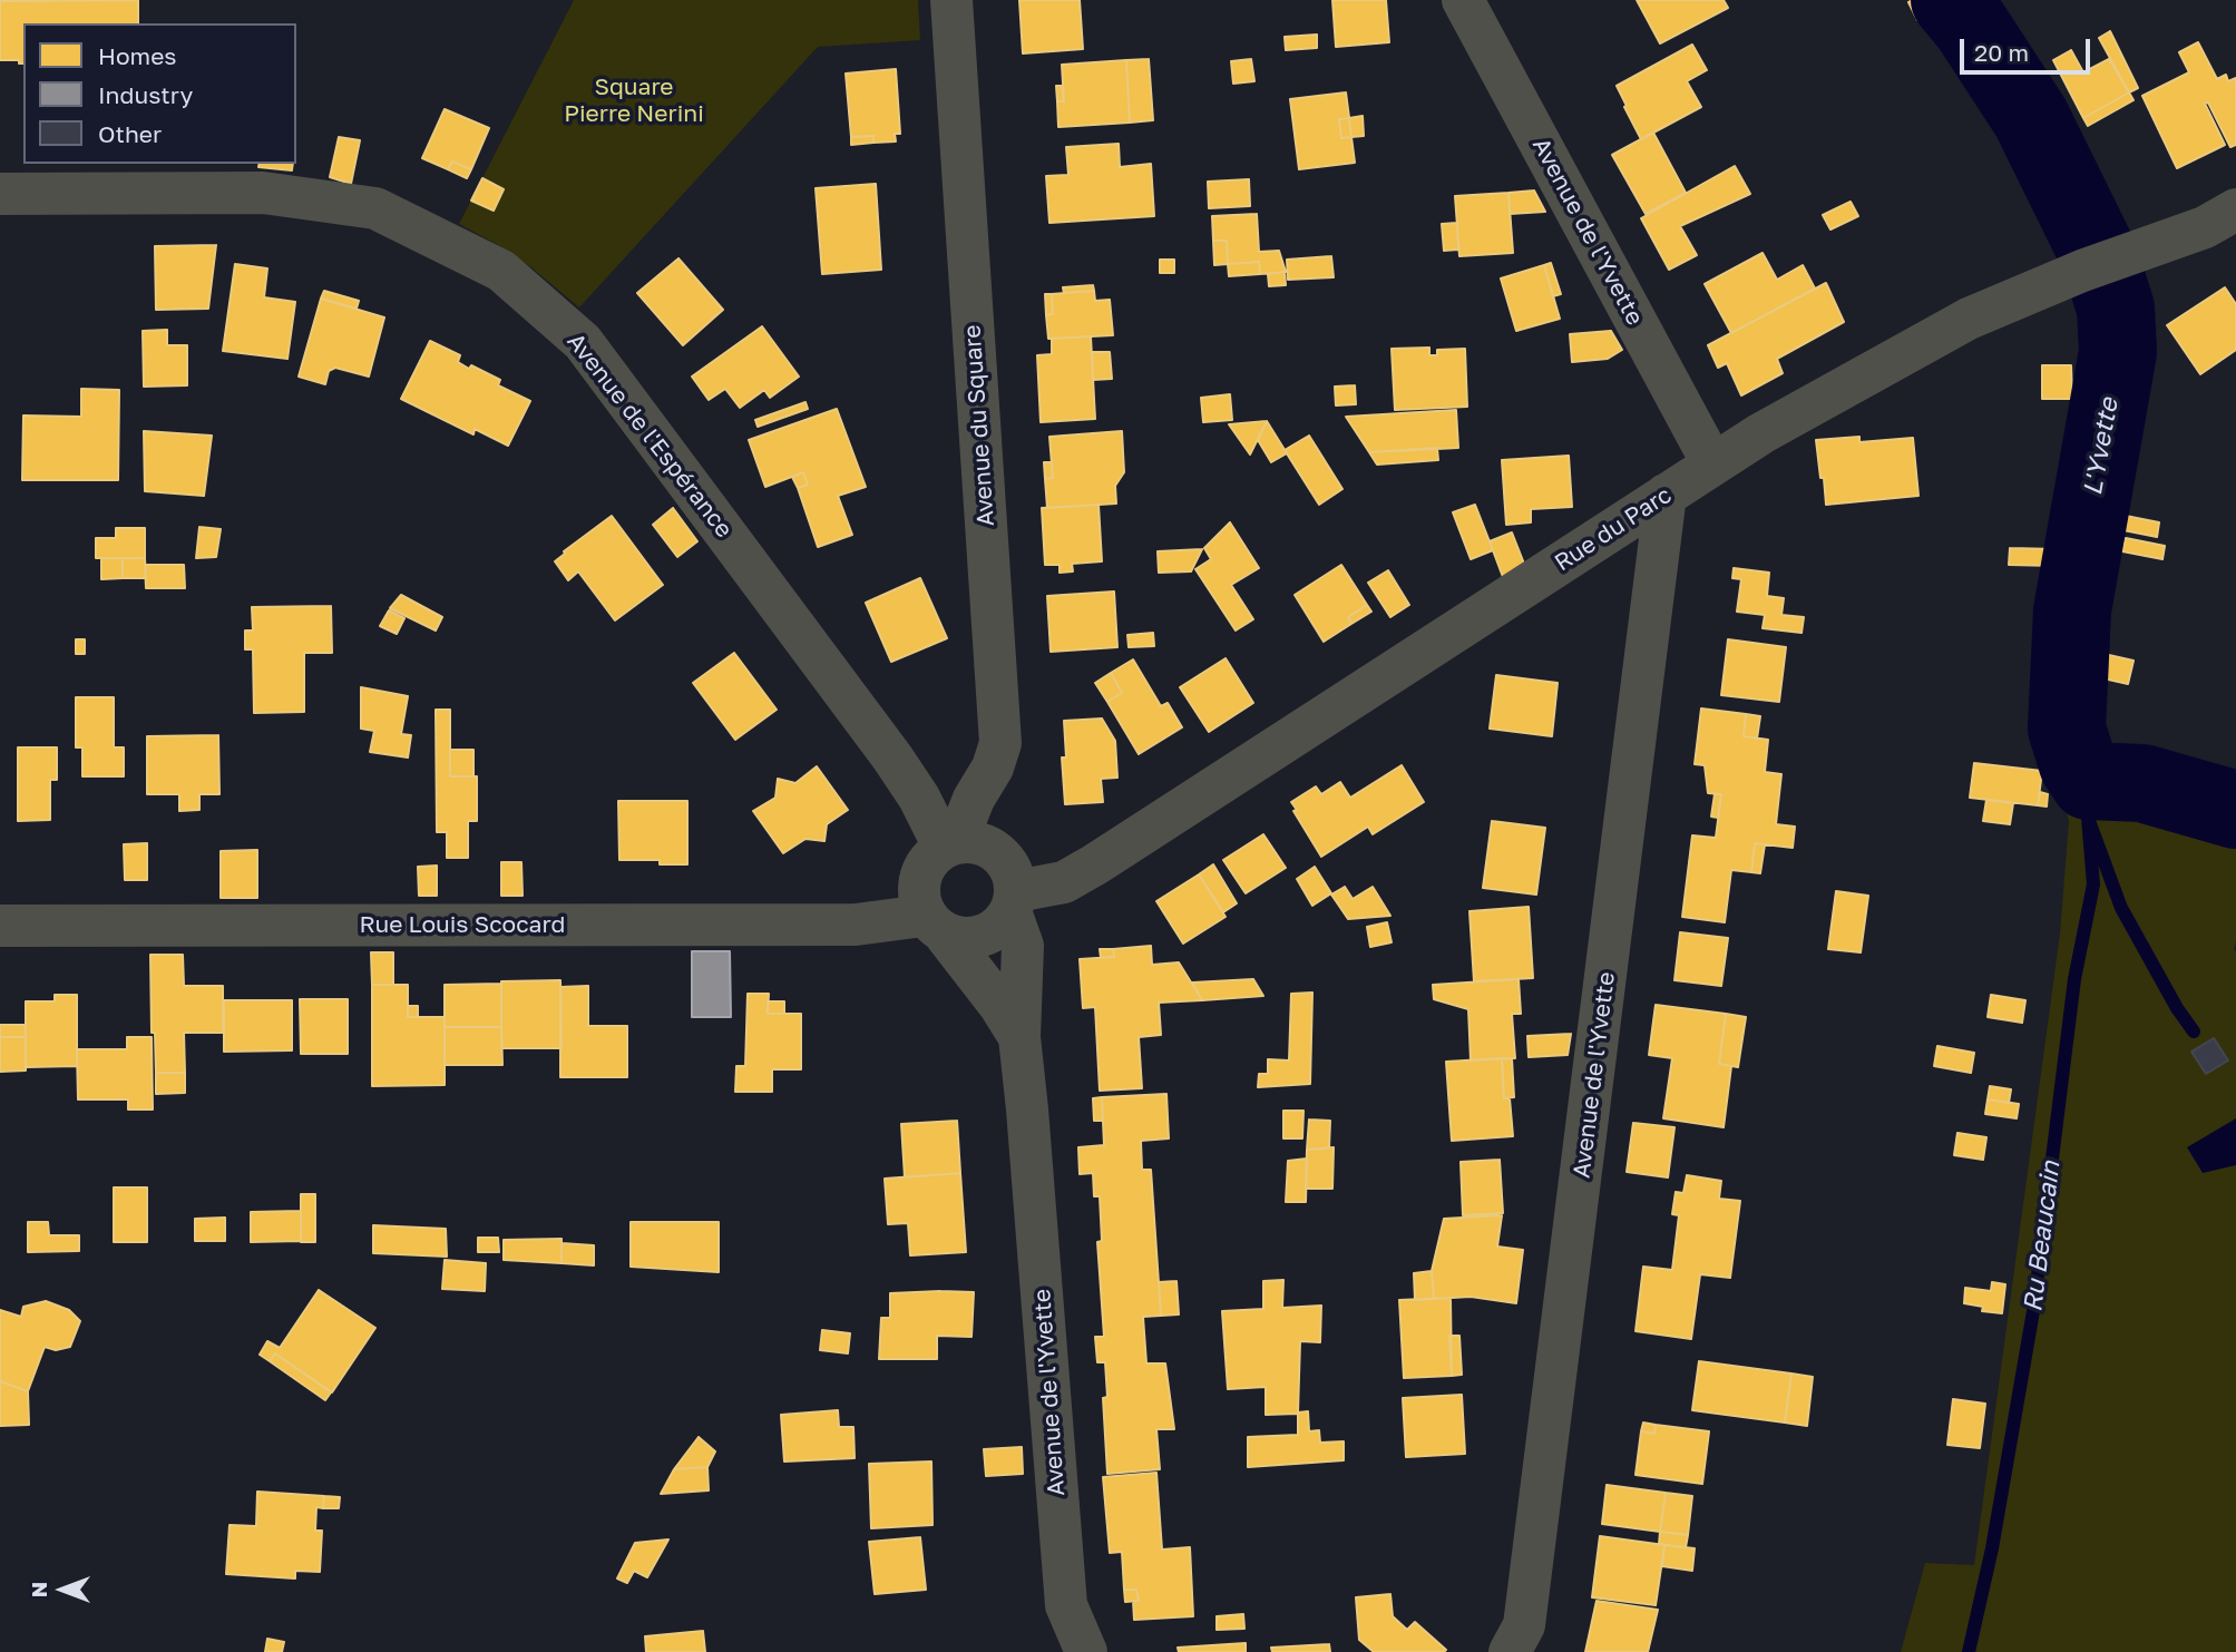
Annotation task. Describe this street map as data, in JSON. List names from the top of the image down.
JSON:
{
  "streets": {
    "street": [
      "Avenue de l'Yvette",
      "Avenue du Square",
      "Avenue de l'Espérance",
      "Rue du Parc",
      "Rue Louis Scocard"
    ]
  },
  "crossings": [
    ["Avenue de l'Yvette", "Avenue du Square"],
    ["Avenue de l'Yvette", "Avenue de l'Espérance"],
    ["Avenue de l'Yvette", "Rue du Parc"],
    ["Avenue de l'Yvette", "Rue Louis Scocard"],
    ["Avenue du Square", "Avenue de l'Espérance"],
    ["Avenue du Square", "Rue du Parc"],
    ["Avenue du Square", "Rue Louis Scocard"],
    ["Avenue de l'Espérance", "Rue du Parc"],
    ["Avenue de l'Espérance", "Rue Louis Scocard"],
    ["Rue du Parc", "Rue Louis Scocard"]
  ],
  "water": ["L'Yvette", "Ru Beaucain"],
  "parks": ["Square Pierre Nerini"],
  "legend": ["Homes", "Industry", "Other"],
  "scale_bar": "20 m",
  "north": "left"
}
